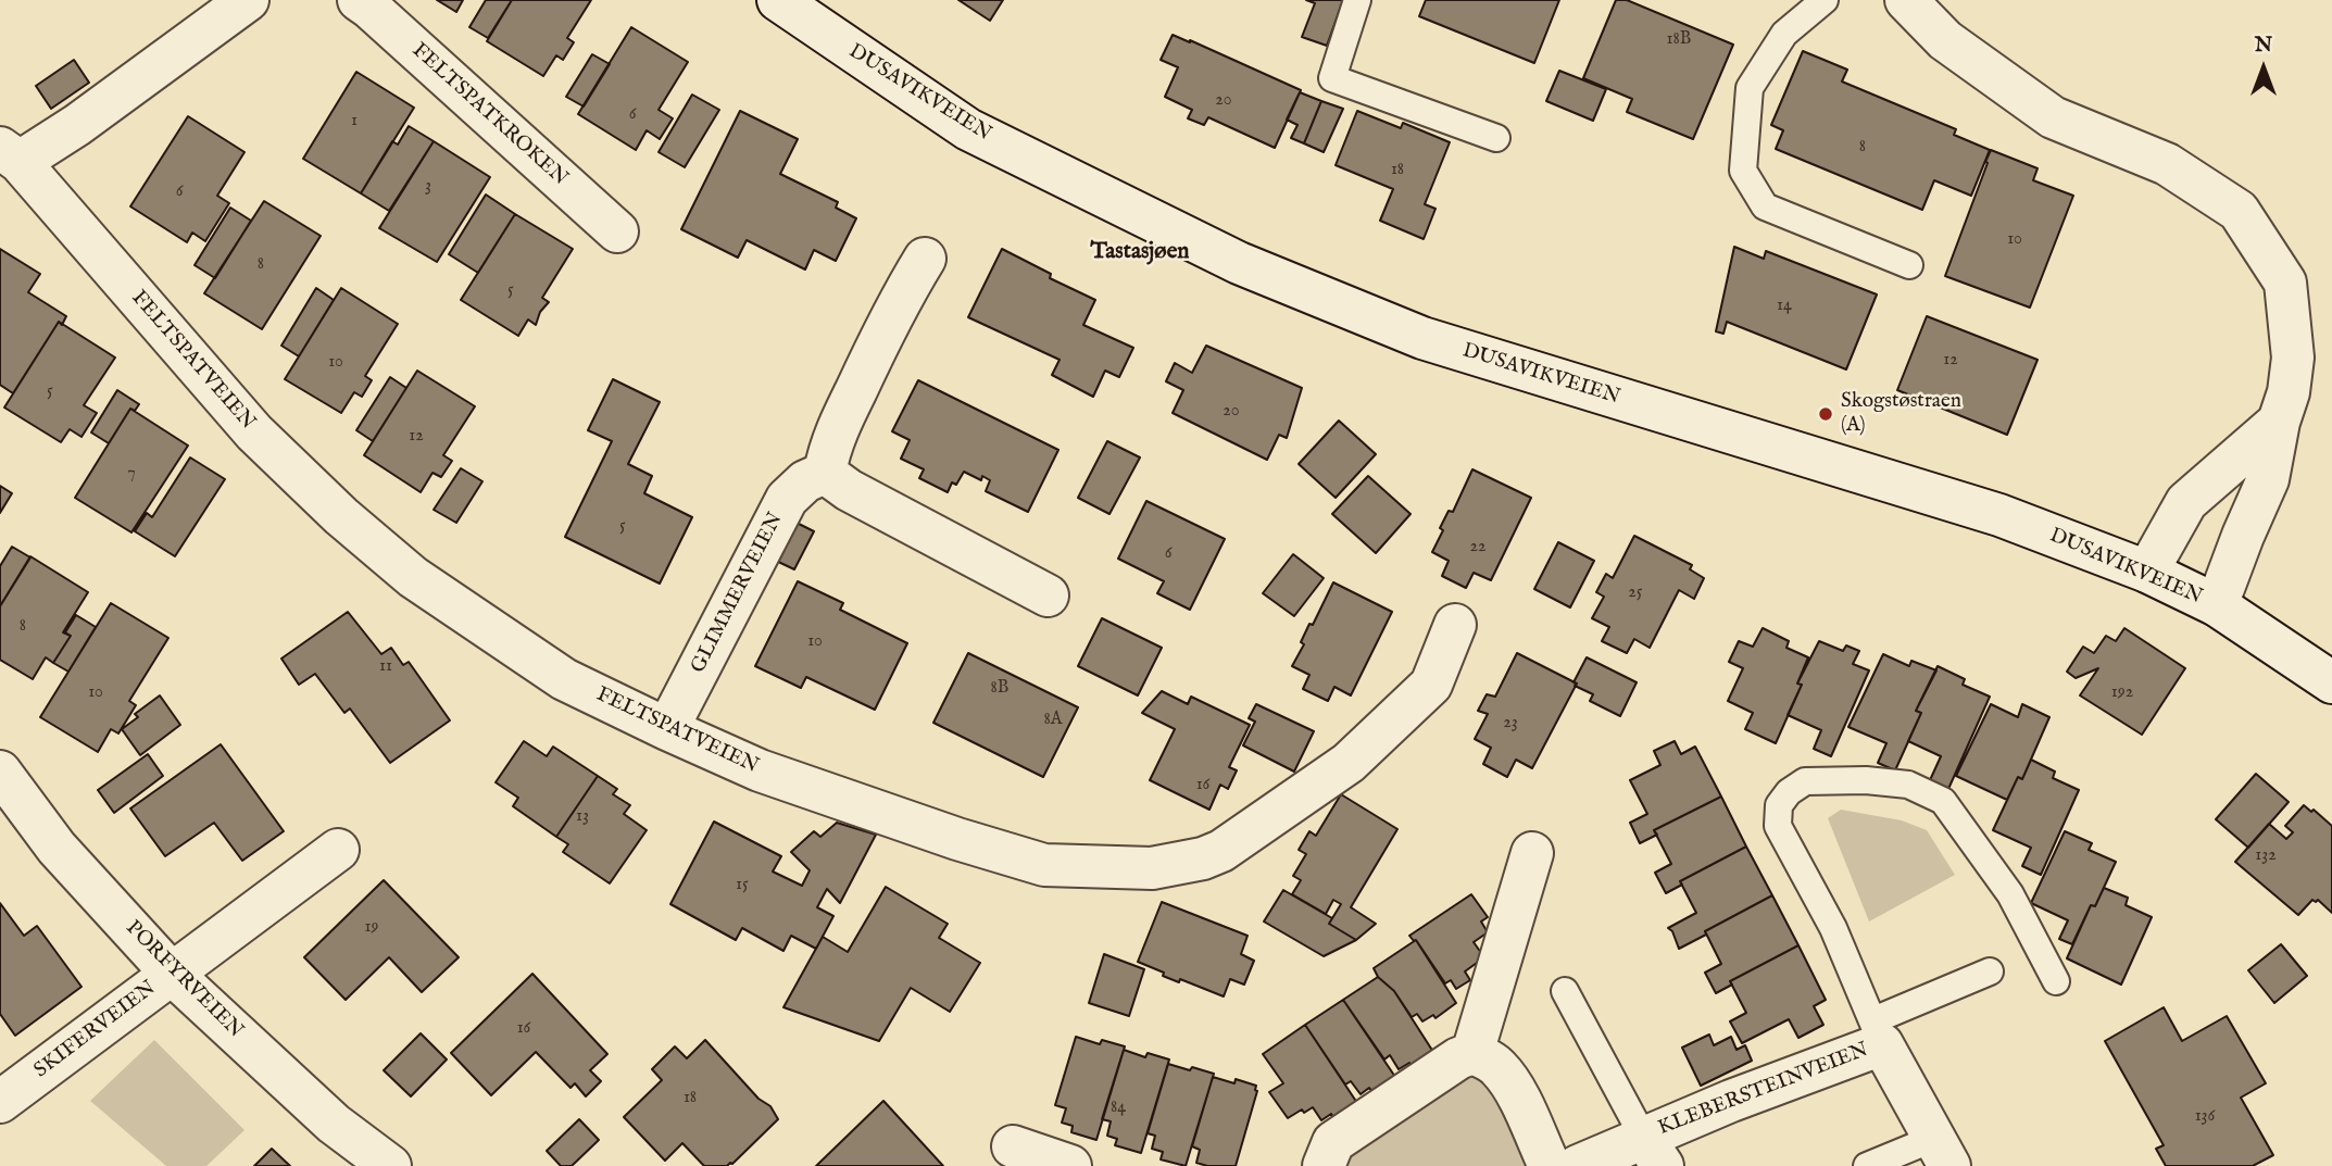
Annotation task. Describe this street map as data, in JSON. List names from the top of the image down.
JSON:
{
  "streets": {
    "street": [
      "DUSAVIKVEIEN",
      "FELTSPATKROKEN",
      "FELTSPATVEIEN",
      "GLIMMERVEIEN",
      "PORFYRVEIEN",
      "SKIFERVEIEN",
      "KLEBERSTEINVEIEN"
    ]
  },
  "crossings": [
    ["FELTSPATVEIEN", "GLIMMERVEIEN"],
    ["PORFYRVEIEN", "SKIFERVEIEN"]
  ],
  "districts": ["Tastasjøen"],
  "places": ["Skogstøstraen (A)"],
  "house_numbers": [
    "18B",
    "20",
    "6",
    "1",
    "8",
    "18",
    "3",
    "6",
    "10",
    "8",
    "5",
    "14",
    "12",
    "10",
    "5",
    "20",
    "12",
    "7",
    "5",
    "22",
    "6",
    "25",
    "8",
    "10",
    "11",
    "8B",
    "10",
    "192",
    "8A",
    "23",
    "16",
    "13",
    "132",
    "15",
    "19",
    "16",
    "18",
    "84",
    "136"
  ],
  "north": "top"
}
